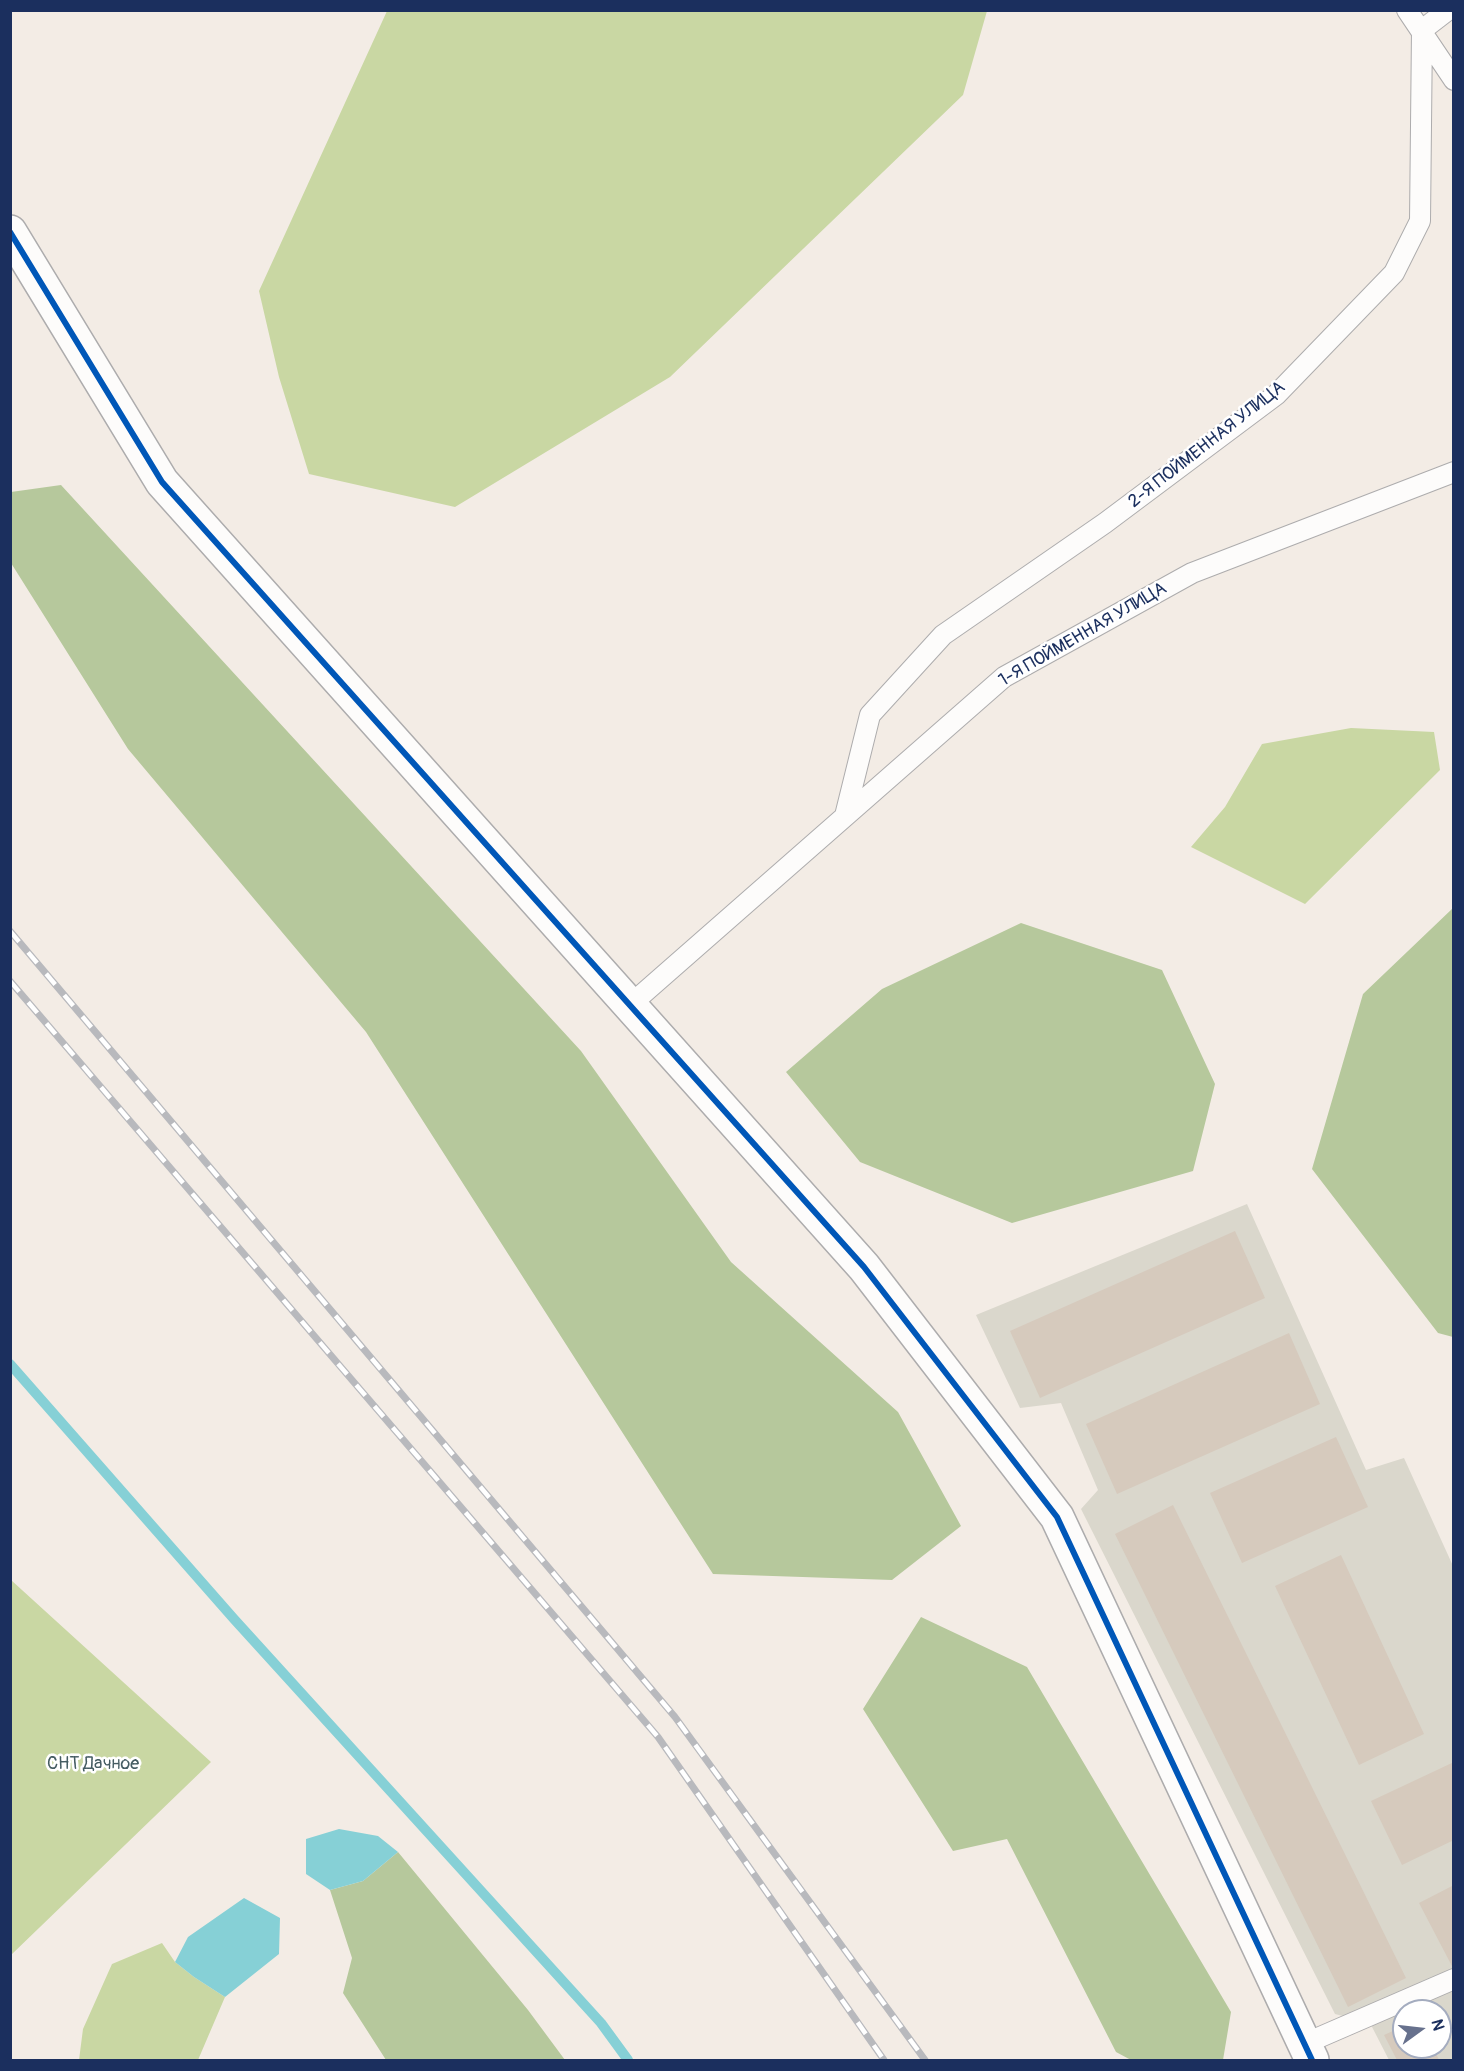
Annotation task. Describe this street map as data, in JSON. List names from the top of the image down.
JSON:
{
  "streets": {
    "lane": ["2-Я ПОЙМЕННАЯ УЛИЦА", "1-Я ПОЙМЕННАЯ УЛИЦА"]
  },
  "crossings": [
    ["2-Я ПОЙМЕННАЯ УЛИЦА", "1-Я ПОЙМЕННАЯ УЛИЦА"]
  ],
  "parks": ["СНТ Дачное"],
  "north": "right"
}
